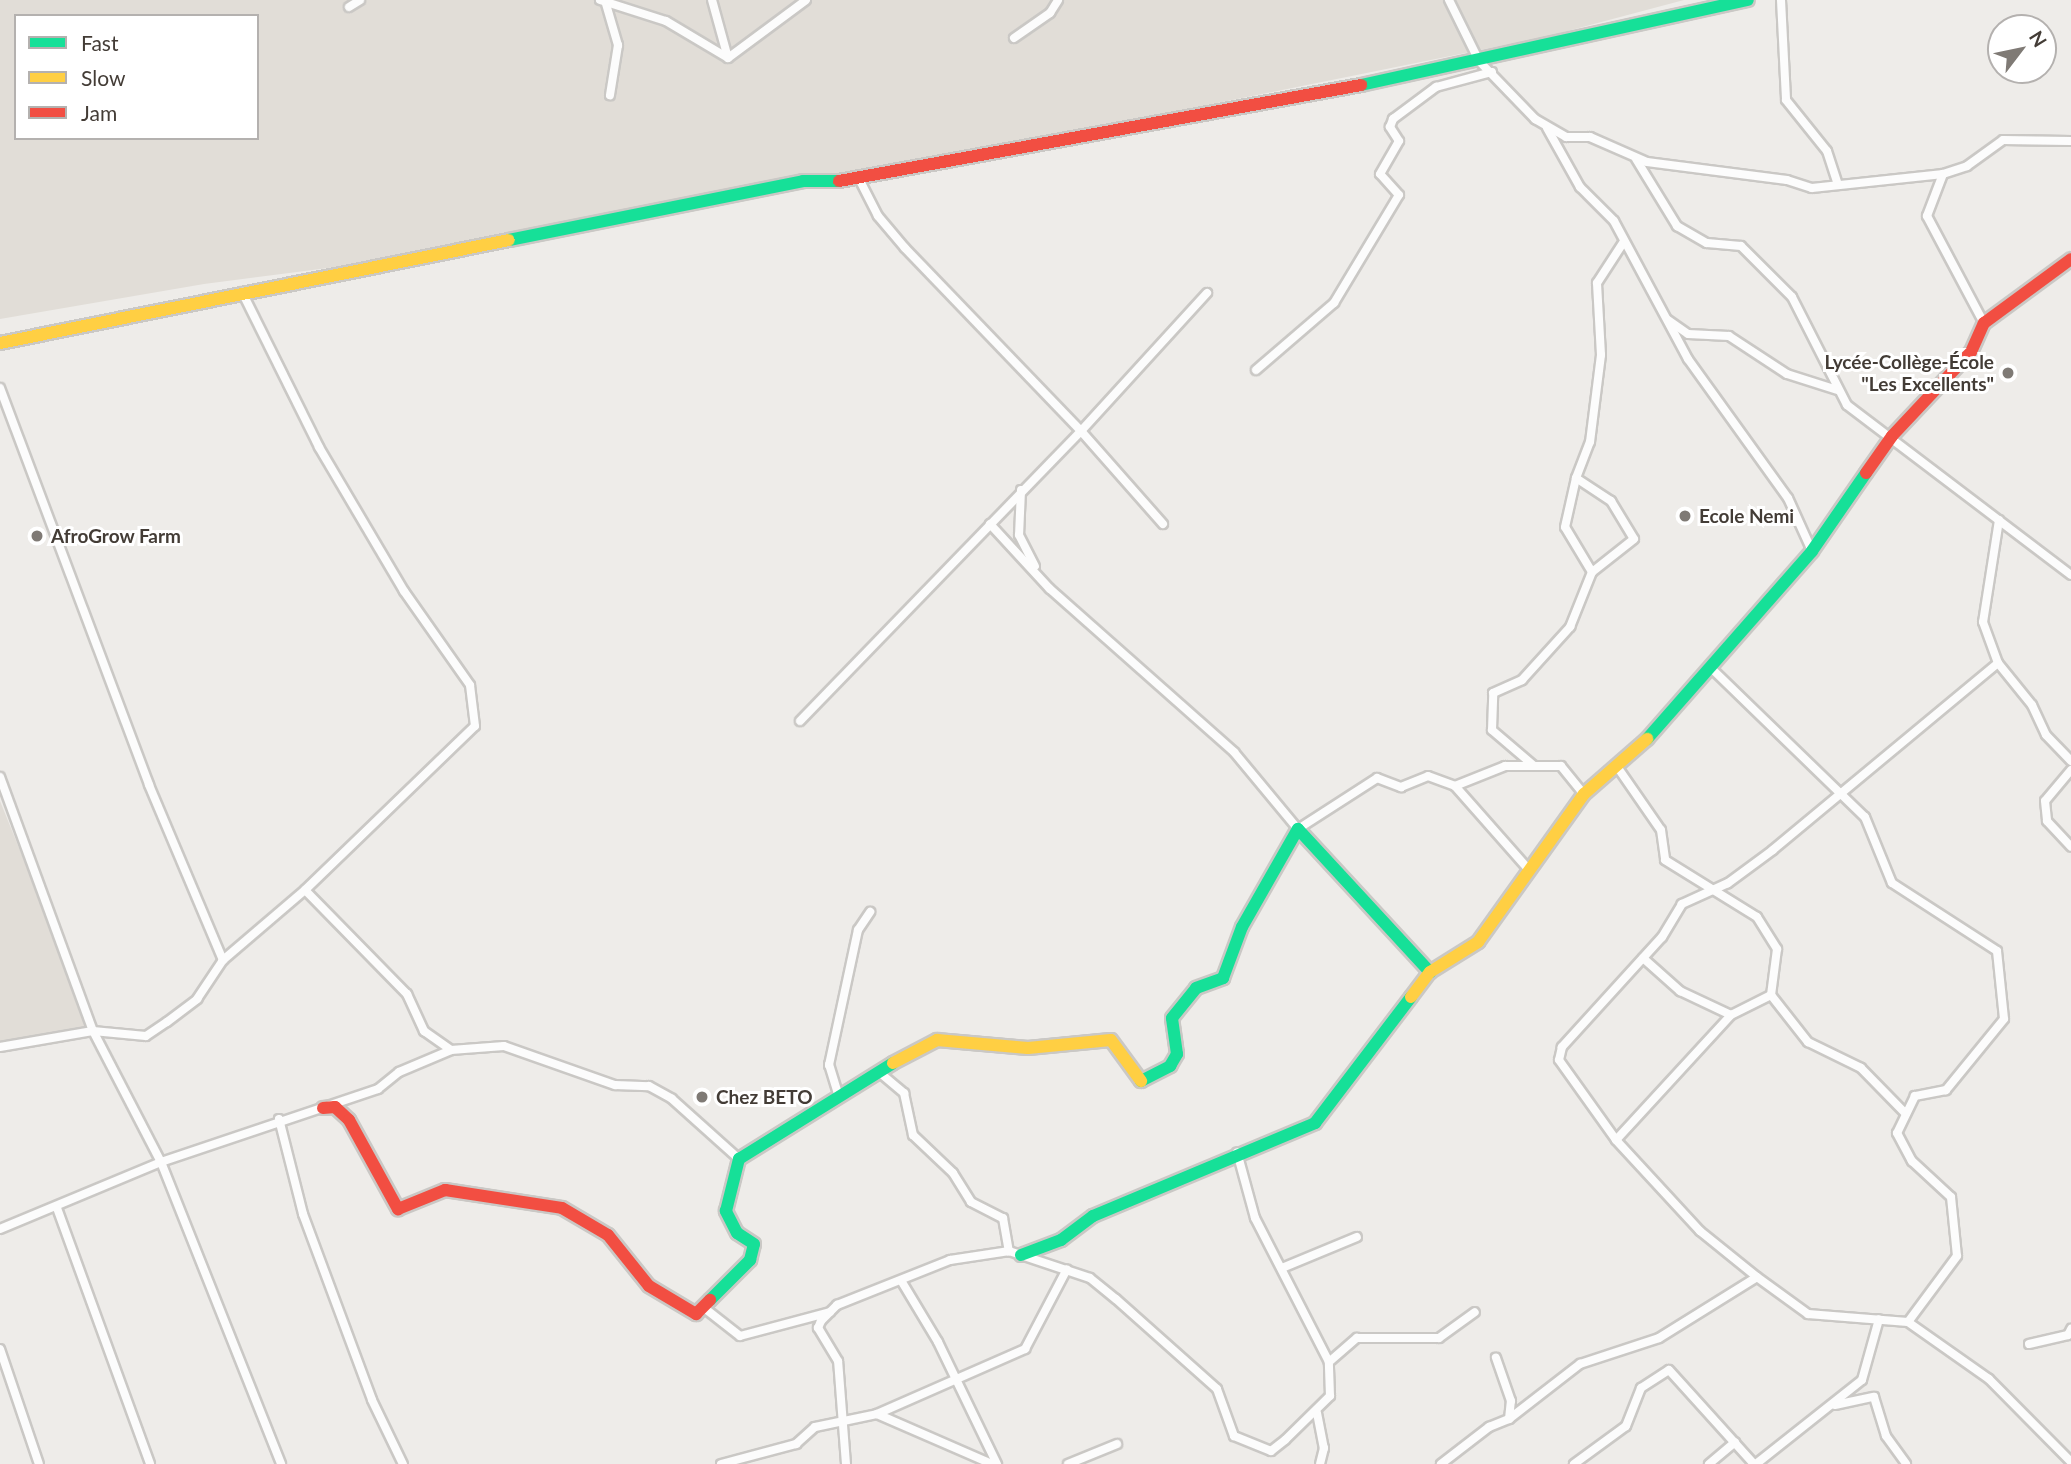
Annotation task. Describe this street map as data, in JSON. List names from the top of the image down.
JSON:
{
  "places": [
    "Lycée-Collège-École \"Les Excellents\"",
    "Ecole Nemi",
    "AfroGrow Farm",
    "Chez BETO"
  ],
  "legend": ["Fast", "Slow", "Jam"],
  "north": "top right"
}
